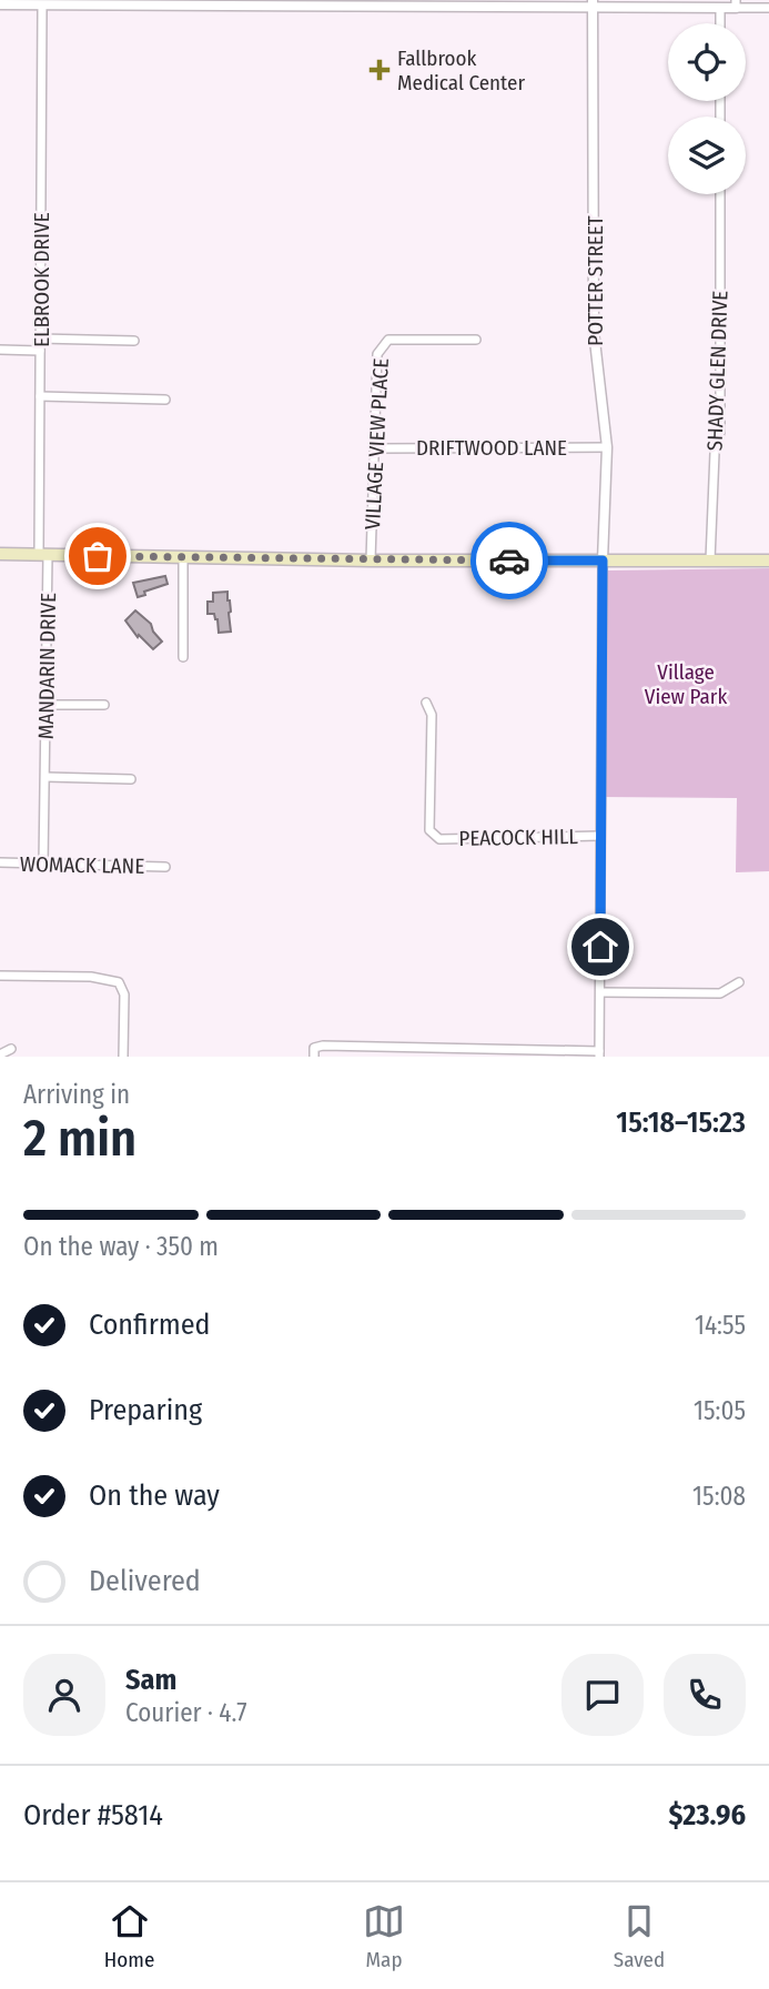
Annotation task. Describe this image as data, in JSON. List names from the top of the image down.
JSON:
{
  "streets": {
    "street": [
      "ELBROOK DRIVE",
      "POTTER STREET",
      "SHADY GLEN DRIVE",
      "VILLAGE VIEW PLACE",
      "DRIFTWOOD LANE",
      "MANDARIN DRIVE",
      "PEACOCK HILL",
      "WOMACK LANE"
    ]
  },
  "crossings": [
    ["ELBROOK DRIVE", "MANDARIN DRIVE"],
    ["POTTER STREET", "DRIFTWOOD LANE"],
    ["VILLAGE VIEW PLACE", "DRIFTWOOD LANE"],
    ["MANDARIN DRIVE", "WOMACK LANE"]
  ],
  "parks": ["Village View Park"],
  "places": {
    "health": ["Fallbrook Medical Center"]
  },
  "page": {
    "heading": ["2 min", "Arriving in", "15:18–15:23"],
    "panel": [
      "Sam",
      "Courier · 4.7",
      "Order #5814",
      "$23.96"
    ],
    "bar": "On the way · 350 m",
    "list": [
      ["Confirmed", "14:55"],
      ["Preparing", "15:05"],
      ["On the way", "15:08"],
      "Delivered"
    ],
    "tabs": ["Home", "Map", "Saved"]
  }
}
